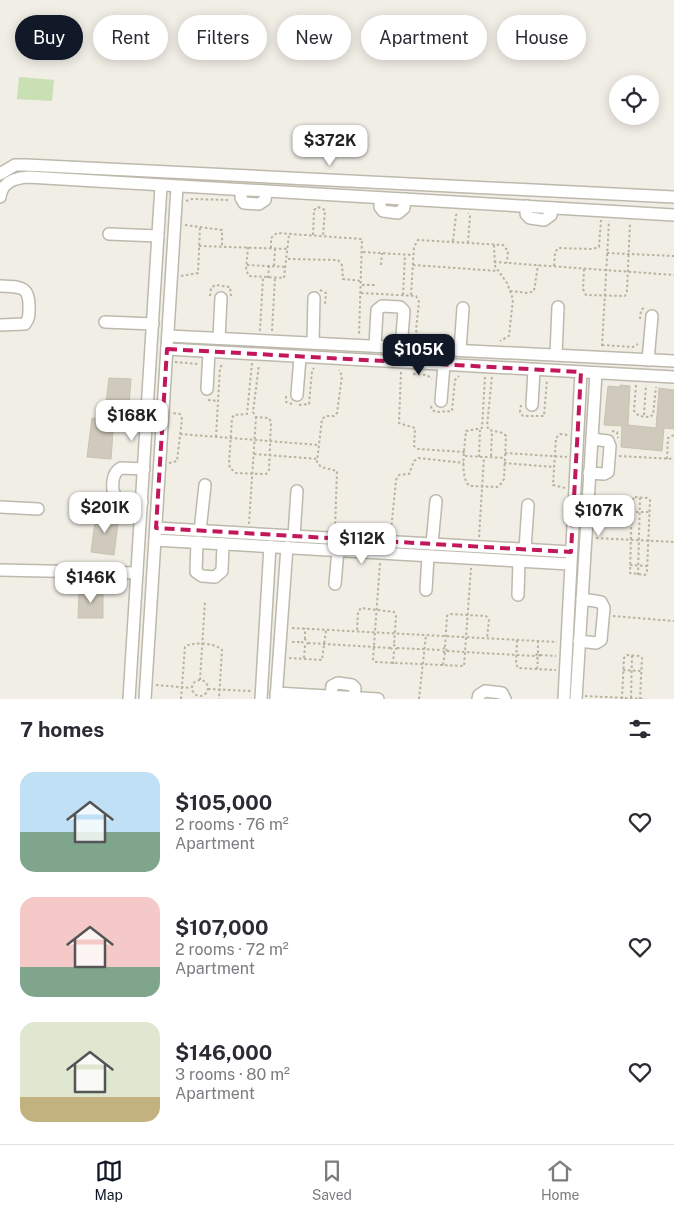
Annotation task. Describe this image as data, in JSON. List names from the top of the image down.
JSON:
{
  "page": {
    "chip": [
      "Buy",
      "Rent",
      "Filters",
      "New",
      "Apartment",
      "House"
    ],
    "price": [
      "$372K",
      "$105K",
      "$168K",
      "$201K",
      "$107K",
      "$112K",
      "$146K"
    ],
    "heading": "7 homes",
    "list": [
      {
        "name": "$105,000",
        "note": "2 rooms · 76 m² · Apartment"
      },
      {
        "name": "$107,000",
        "note": "2 rooms · 72 m² · Apartment"
      },
      {
        "name": "$146,000",
        "note": "3 rooms · 80 m² · Apartment"
      }
    ],
    "tabs": ["Map", "Saved", "Home"]
  }
}
